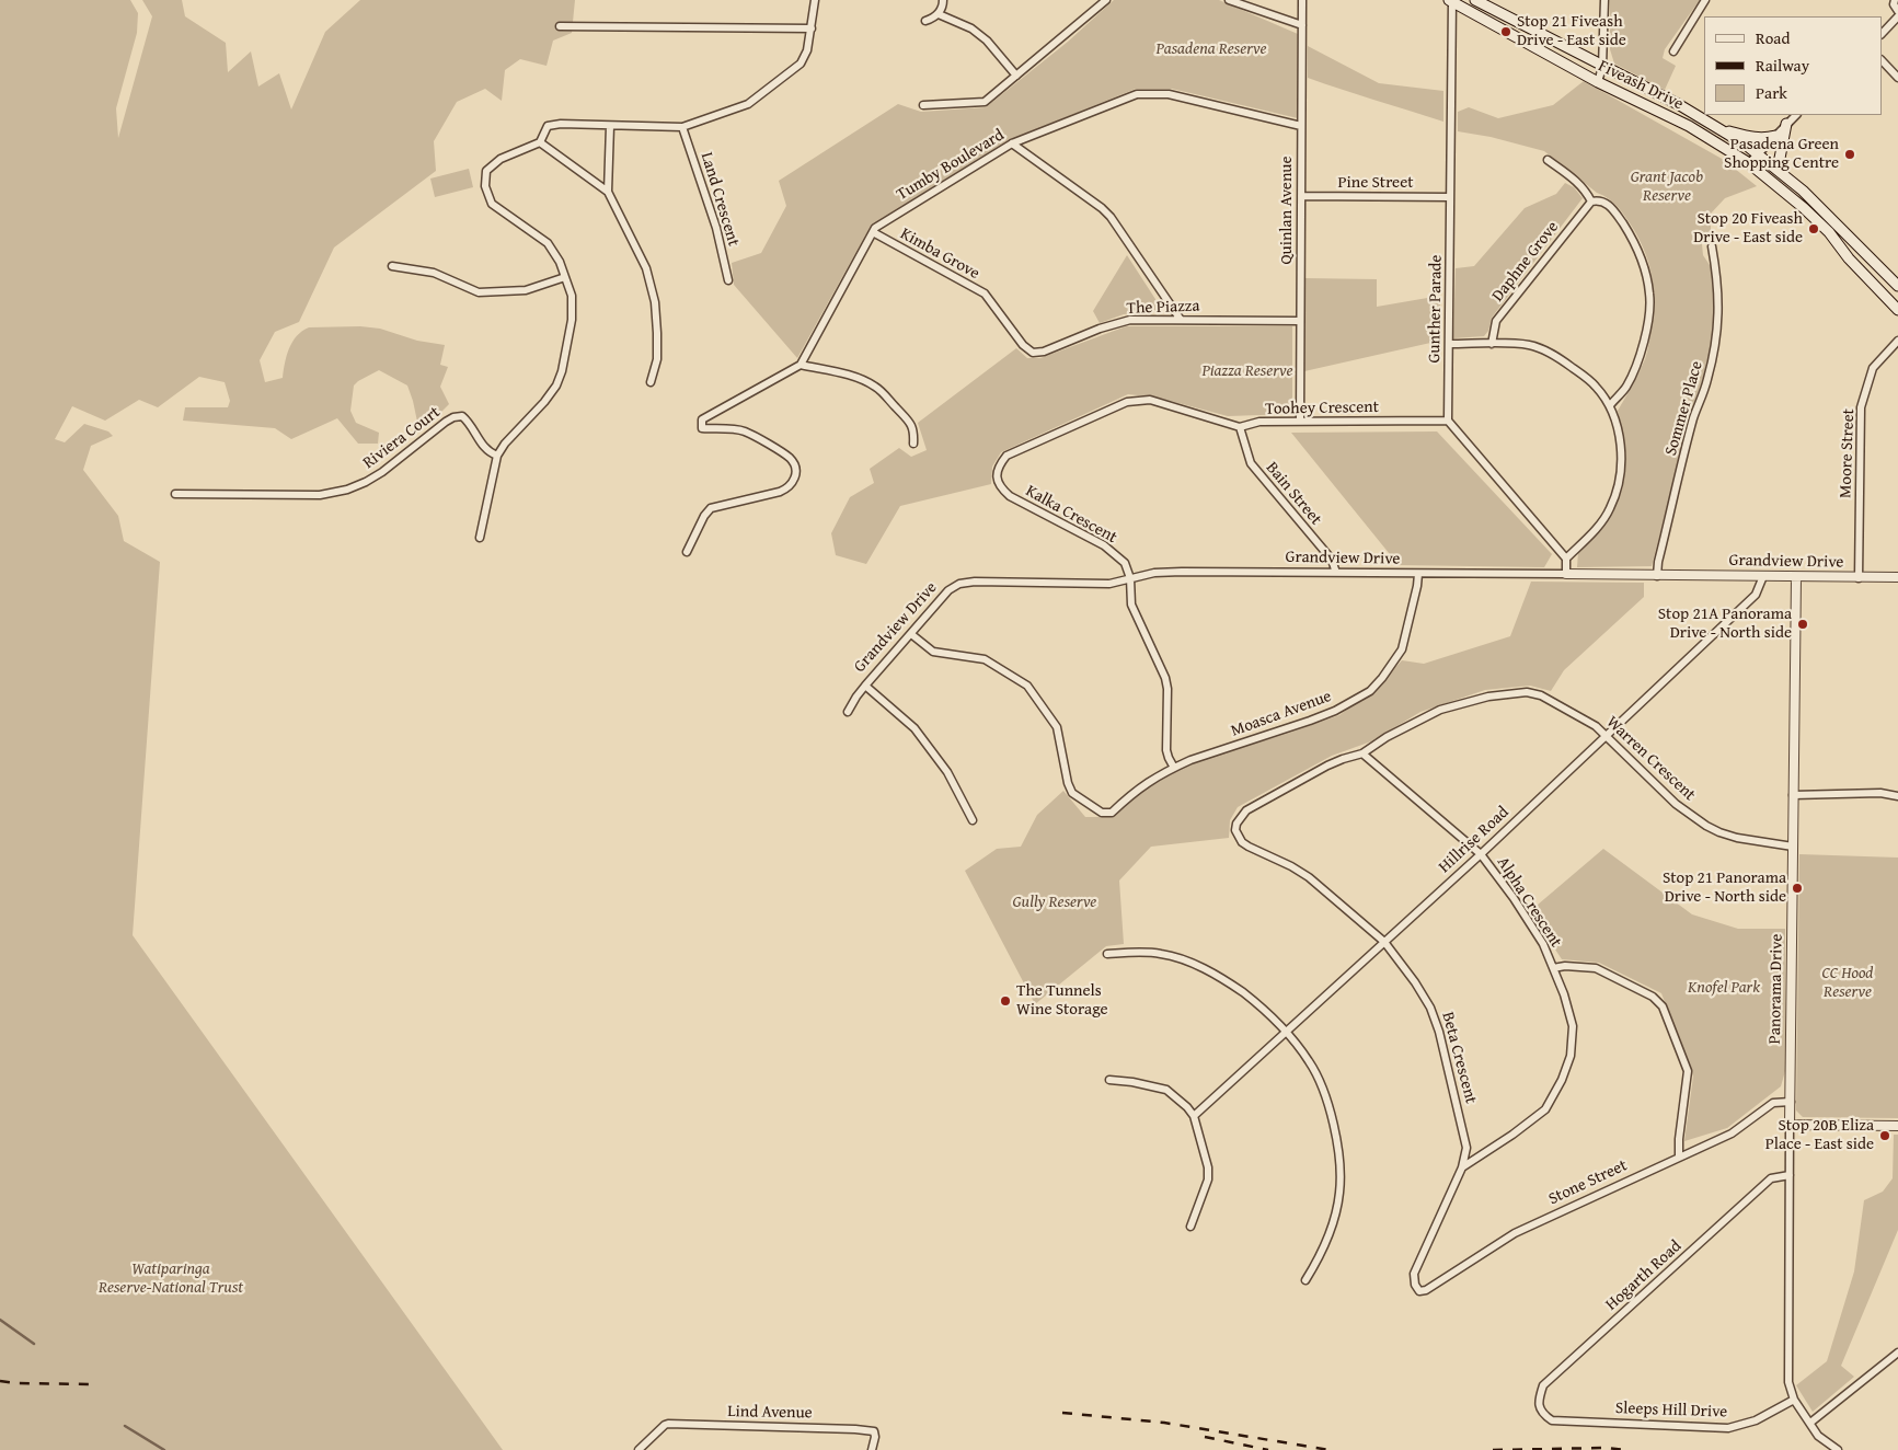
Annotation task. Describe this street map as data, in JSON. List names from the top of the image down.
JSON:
{
  "streets": {
    "main road": ["Fiveash Drive"],
    "street": [
      "Tumby Boulevard",
      "Pine Street",
      "Land Crescent",
      "Quinlan Avenue",
      "Kimba Grove",
      "Daphne Grove",
      "The Piazza",
      "Gunther Parade",
      "Toohey Crescent",
      "Sommer Place",
      "Riviera Court",
      "Moore Street",
      "Bain Street",
      "Kalka Crescent",
      "Grandview Drive",
      "Moasca Avenue",
      "Warren Crescent",
      "Hillrise Road",
      "Alpha Crescent",
      "Panorama Drive",
      "Beta Crescent",
      "Stone Street",
      "Hogarth Road",
      "Sleeps Hill Drive",
      "Lind Avenue"
    ]
  },
  "crossings": [
    ["Fiveash Drive", "Gunther Parade"],
    ["Tumby Boulevard", "Quinlan Avenue"],
    ["Tumby Boulevard", "Kimba Grove"],
    ["Pine Street", "Quinlan Avenue"],
    ["Pine Street", "Gunther Parade"],
    ["Quinlan Avenue", "The Piazza"],
    ["Quinlan Avenue", "Toohey Crescent"],
    ["Kimba Grove", "The Piazza"],
    ["Gunther Parade", "Toohey Crescent"],
    ["Toohey Crescent", "Bain Street"],
    ["Toohey Crescent", "Kalka Crescent"],
    ["Sommer Place", "Grandview Drive"],
    ["Moore Street", "Grandview Drive"],
    ["Bain Street", "Grandview Drive"],
    ["Kalka Crescent", "Grandview Drive"],
    ["Grandview Drive", "Moasca Avenue"],
    ["Grandview Drive", "Hillrise Road"],
    ["Grandview Drive", "Panorama Drive"],
    ["Warren Crescent", "Hillrise Road"],
    ["Warren Crescent", "Alpha Crescent"],
    ["Warren Crescent", "Panorama Drive"],
    ["Warren Crescent", "Beta Crescent"],
    ["Hillrise Road", "Alpha Crescent"],
    ["Hillrise Road", "Beta Crescent"],
    ["Alpha Crescent", "Beta Crescent"],
    ["Panorama Drive", "Stone Street"],
    ["Panorama Drive", "Hogarth Road"],
    ["Panorama Drive", "Sleeps Hill Drive"],
    ["Beta Crescent", "Stone Street"],
    ["Hogarth Road", "Sleeps Hill Drive"]
  ],
  "parks": [
    "Pasadena Reserve",
    "Grant Jacob Reserve",
    "Piazza Reserve",
    "Gully Reserve",
    "CC Hood Reserve",
    "Knofel Park",
    "Watiparinga Reserve-National Trust"
  ],
  "places": [
    "Stop 21 Fiveash Drive - East side",
    "Pasadena Green Shopping Centre",
    "Stop 20 Fiveash Drive - East side",
    "Stop 21A Panorama Drive - North side",
    "Stop 21 Panorama Drive - North side",
    "The Tunnels Wine Storage",
    "Stop 20B Eliza Place - East side"
  ],
  "legend": ["Road", "Railway", "Park"]
}
